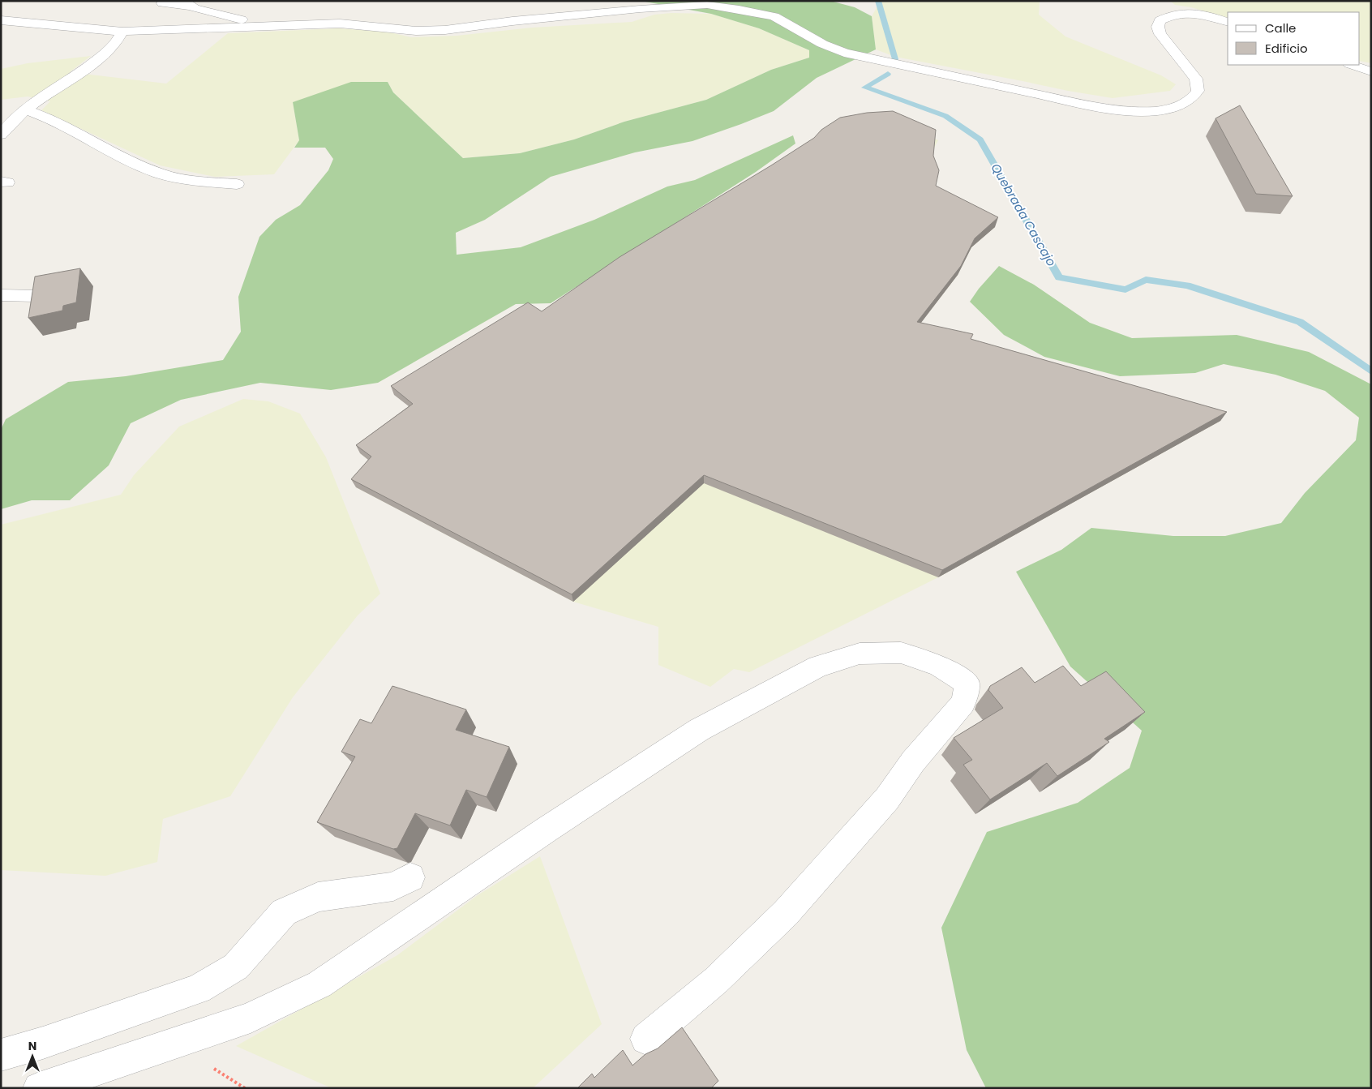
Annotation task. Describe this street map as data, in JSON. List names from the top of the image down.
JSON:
{
  "water": ["Quebrada Cascajo"],
  "legend": ["Calle", "Edificio"],
  "north": "top"
}
